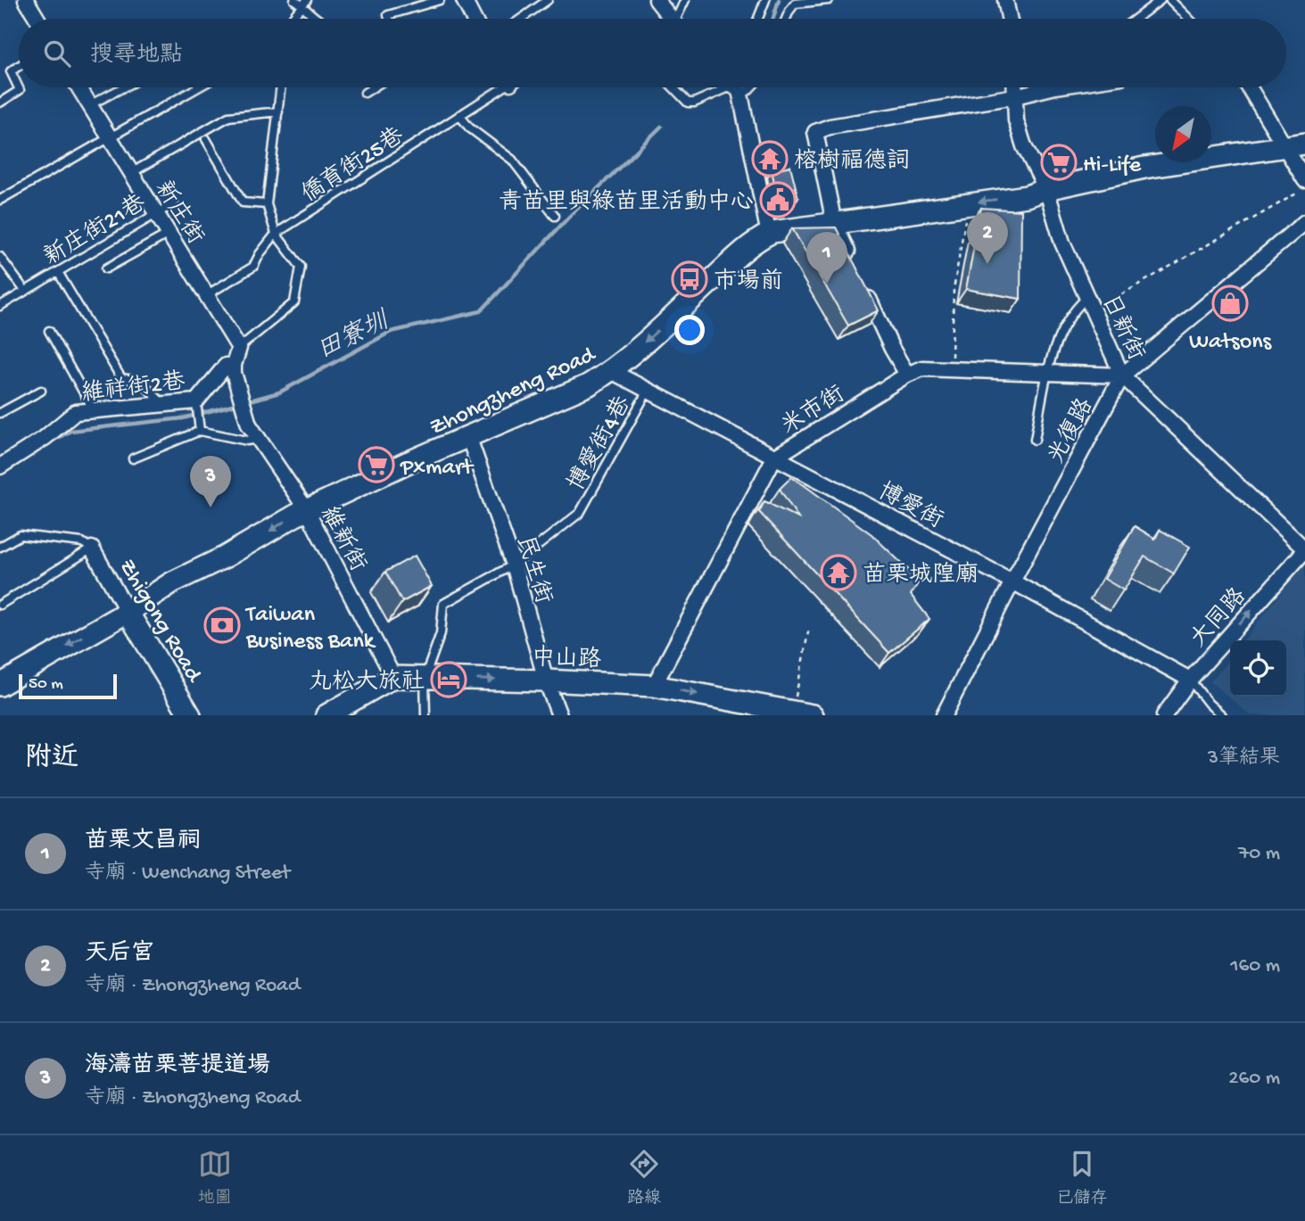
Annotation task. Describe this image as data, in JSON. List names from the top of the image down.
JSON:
{
  "streets": {
    "street": [
      "新庄街",
      "日新街",
      "維祥街2巷",
      "Zhongzheng Road",
      "米市街",
      "光復路",
      "博愛街",
      "維新街",
      "民生街",
      "大同路",
      "Zhigong Road",
      "中山路"
    ],
    "lane": ["僑育街25巷", "新庄街21巷", "博愛街4巷"]
  },
  "crossings": [
    ["僑育街25巷", "新庄街"],
    ["新庄街", "新庄街21巷"],
    ["日新街", "Zhongzheng Road"],
    ["日新街", "米市街"],
    ["日新街", "光復路"],
    ["日新街", "大同路"],
    ["維祥街2巷", "維新街"],
    ["Zhongzheng Road", "博愛街"],
    ["Zhongzheng Road", "維新街"],
    ["Zhongzheng Road", "民生街"],
    ["Zhongzheng Road", "Zhigong Road"],
    ["米市街", "光復路"],
    ["米市街", "博愛街"],
    ["米市街", "中山路"],
    ["光復路", "博愛街"],
    ["博愛街4巷", "博愛街"],
    ["博愛街4巷", "民生街"],
    ["博愛街", "大同路"],
    ["維新街", "中山路"],
    ["民生街", "中山路"]
  ],
  "one_way": ["Zhongzheng Road", "大同路", "中山路"],
  "water": ["田寮圳"],
  "places": {
    "temple": ["榕樹福德詞", "苗栗城隍廟"],
    "supermarket": ["Hi-Life", "Pxmart"],
    "public building": ["青苗里與綠苗里活動中心"],
    "bus stop": ["市場前"],
    "shop": ["Watsons"],
    "bank": ["Taiwan Business Bank"],
    "hotel": ["丸松大旅社"]
  },
  "scale_bar": "50 m",
  "north": "bottom left",
  "page": {
    "search": "搜尋地點",
    "pins": ["2", "1", "3"],
    "scale": "50 m",
    "heading": ["附近", "3筆結果"],
    "list": [
      {
        "mark": "1",
        "name": "苗栗文昌祠",
        "note": "寺廟 · Wenchang Street",
        "value": "70 m"
      },
      {
        "mark": "2",
        "name": "天后宮",
        "note": "寺廟 · Zhongzheng Road",
        "value": "160 m"
      },
      {
        "mark": "3",
        "name": "海濤苗栗菩提道場",
        "note": "寺廟 · Zhongzheng Road",
        "value": "260 m"
      }
    ],
    "nav": ["地圖", "路線", "已儲存"]
  }
}
